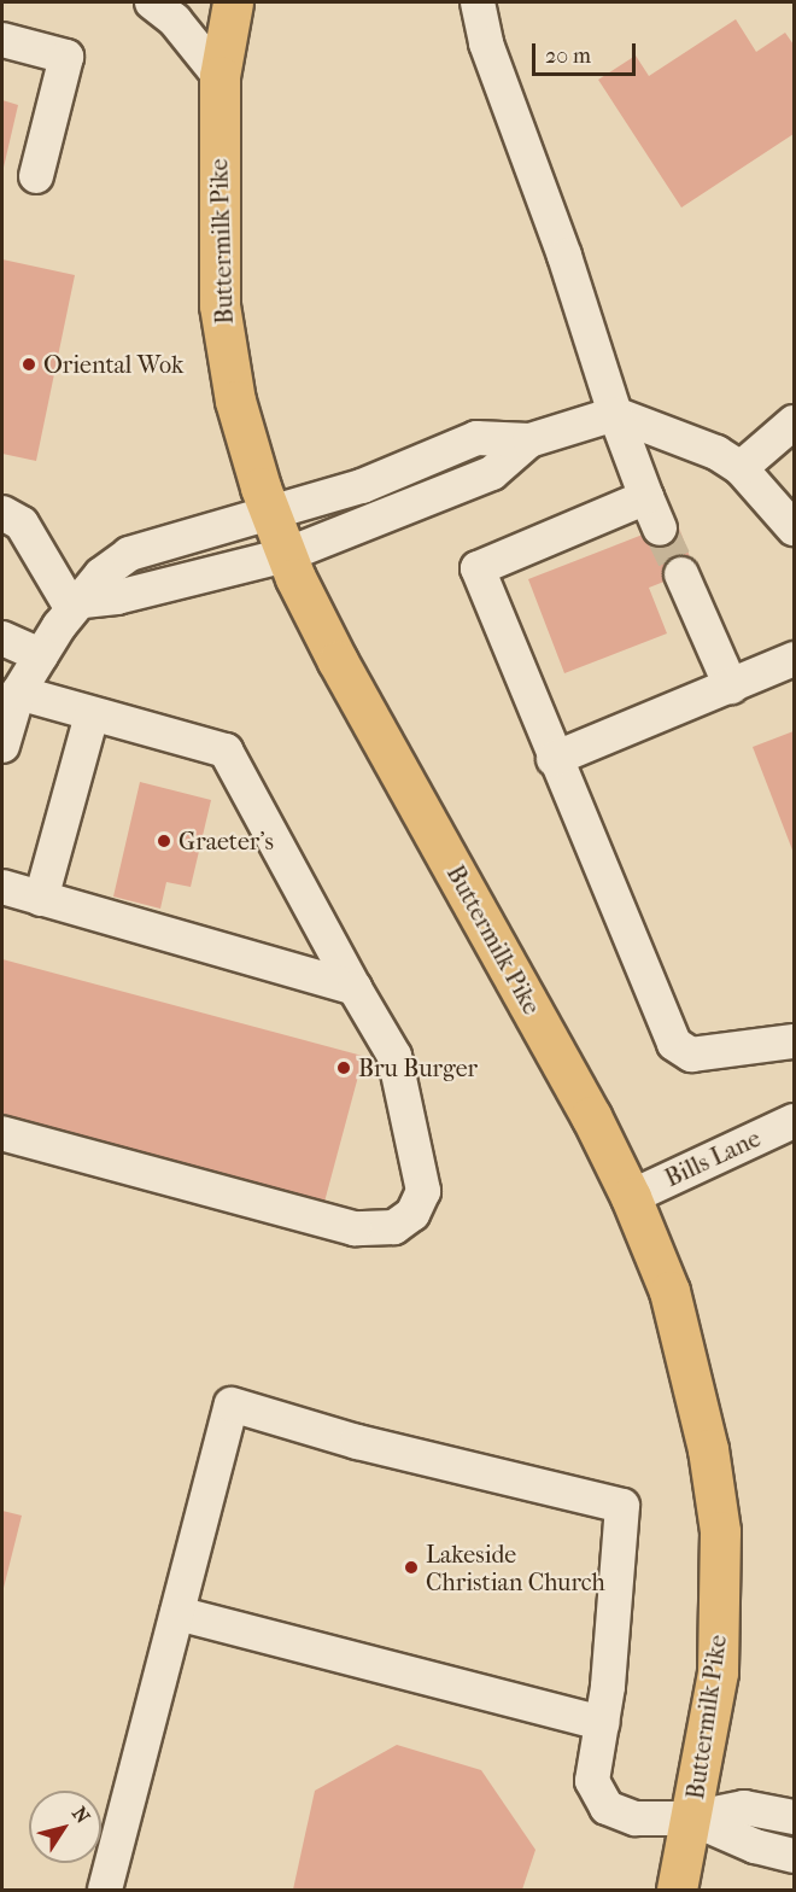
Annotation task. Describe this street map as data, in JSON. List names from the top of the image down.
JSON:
{
  "streets": {
    "main road": ["Buttermilk Pike"],
    "street": ["Bills Lane"]
  },
  "crossings": [
    ["Buttermilk Pike", "Bills Lane"]
  ],
  "places": [
    "Oriental Wok",
    "Graeter's",
    "Bru Burger",
    "Lakeside Christian Church"
  ],
  "scale_bar": "20 m",
  "north": "top right"
}
